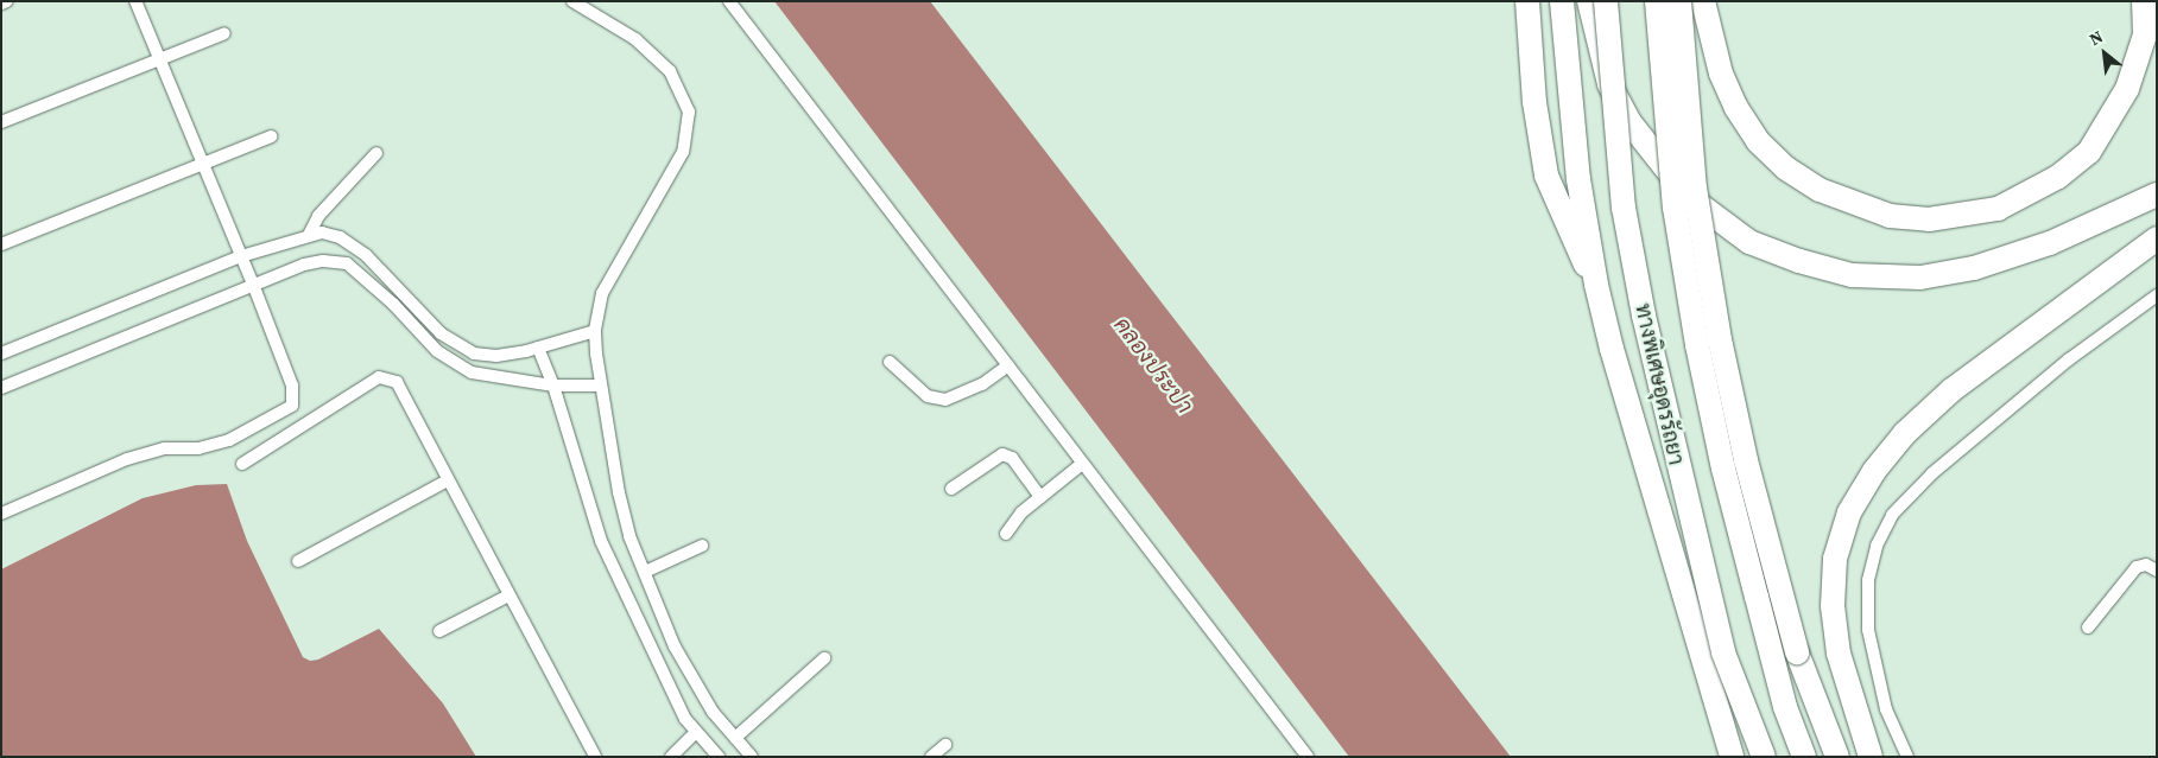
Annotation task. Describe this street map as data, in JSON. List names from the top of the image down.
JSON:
{
  "streets": {
    "highway": ["ทางพิเศษอุดรรัถยา"]
  },
  "water": ["คลองประปา"],
  "north": "top left"
}
